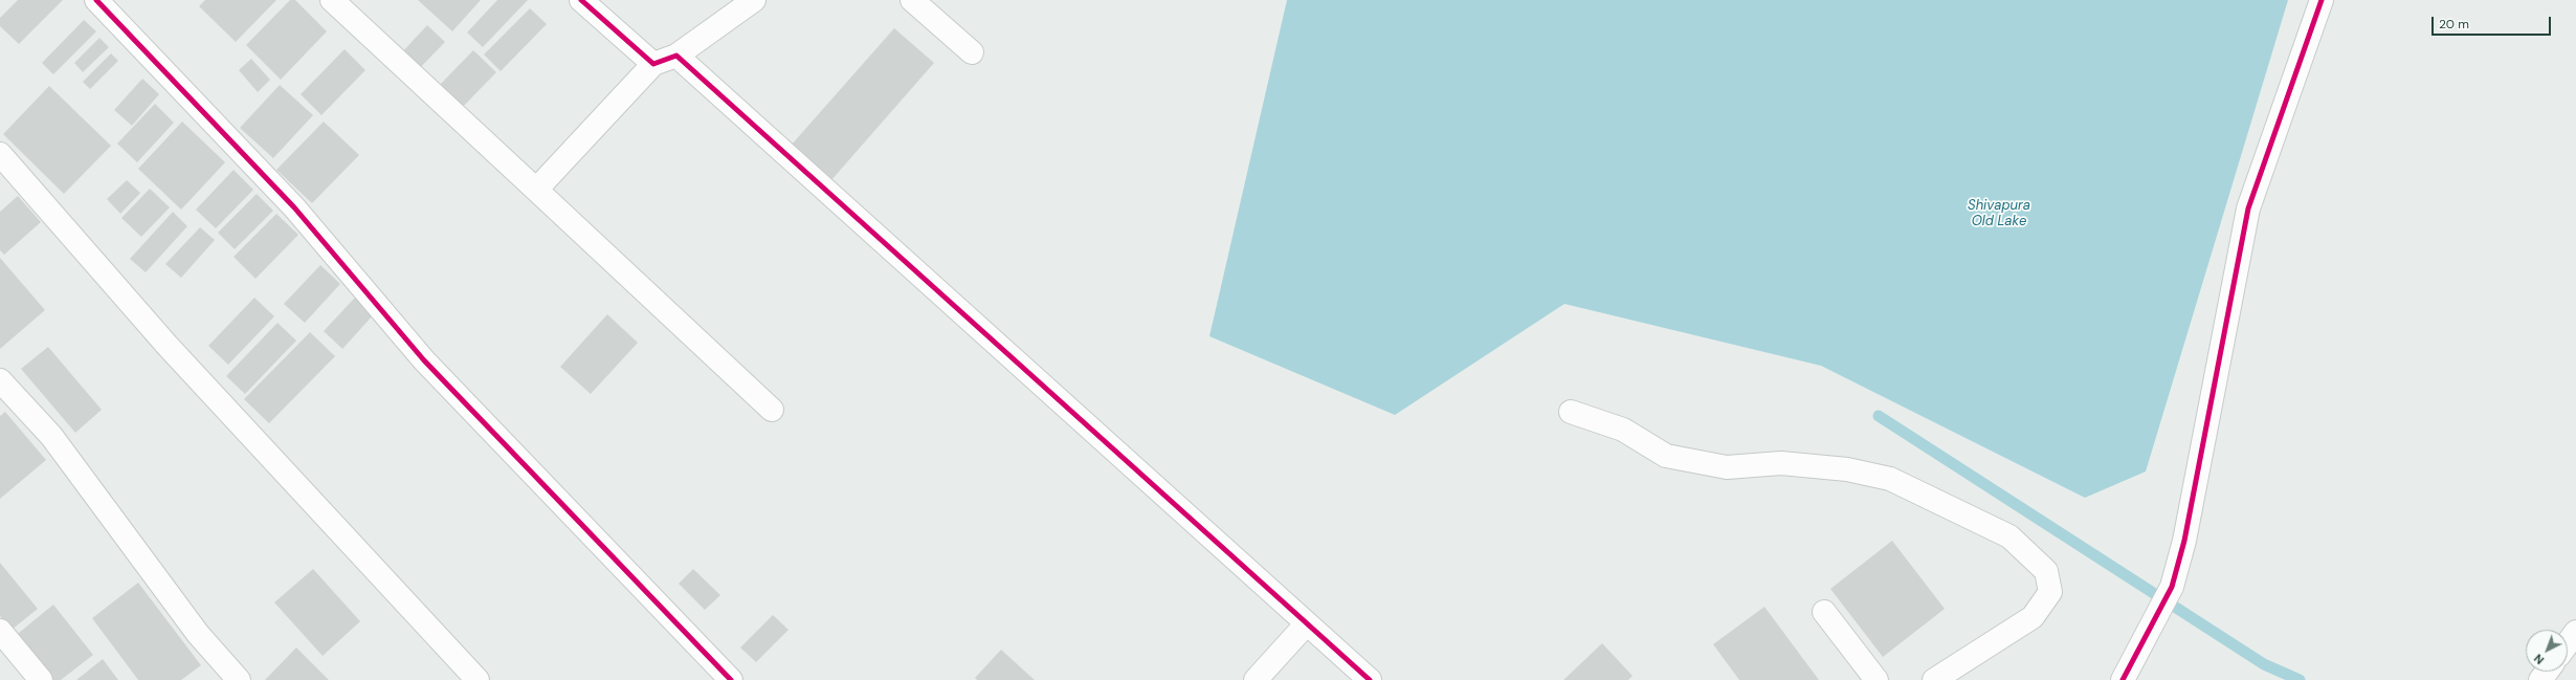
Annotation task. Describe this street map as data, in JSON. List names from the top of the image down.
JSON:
{
  "water": ["Shivapura Old Lake"],
  "scale_bar": "20 m",
  "north": "bottom left"
}
